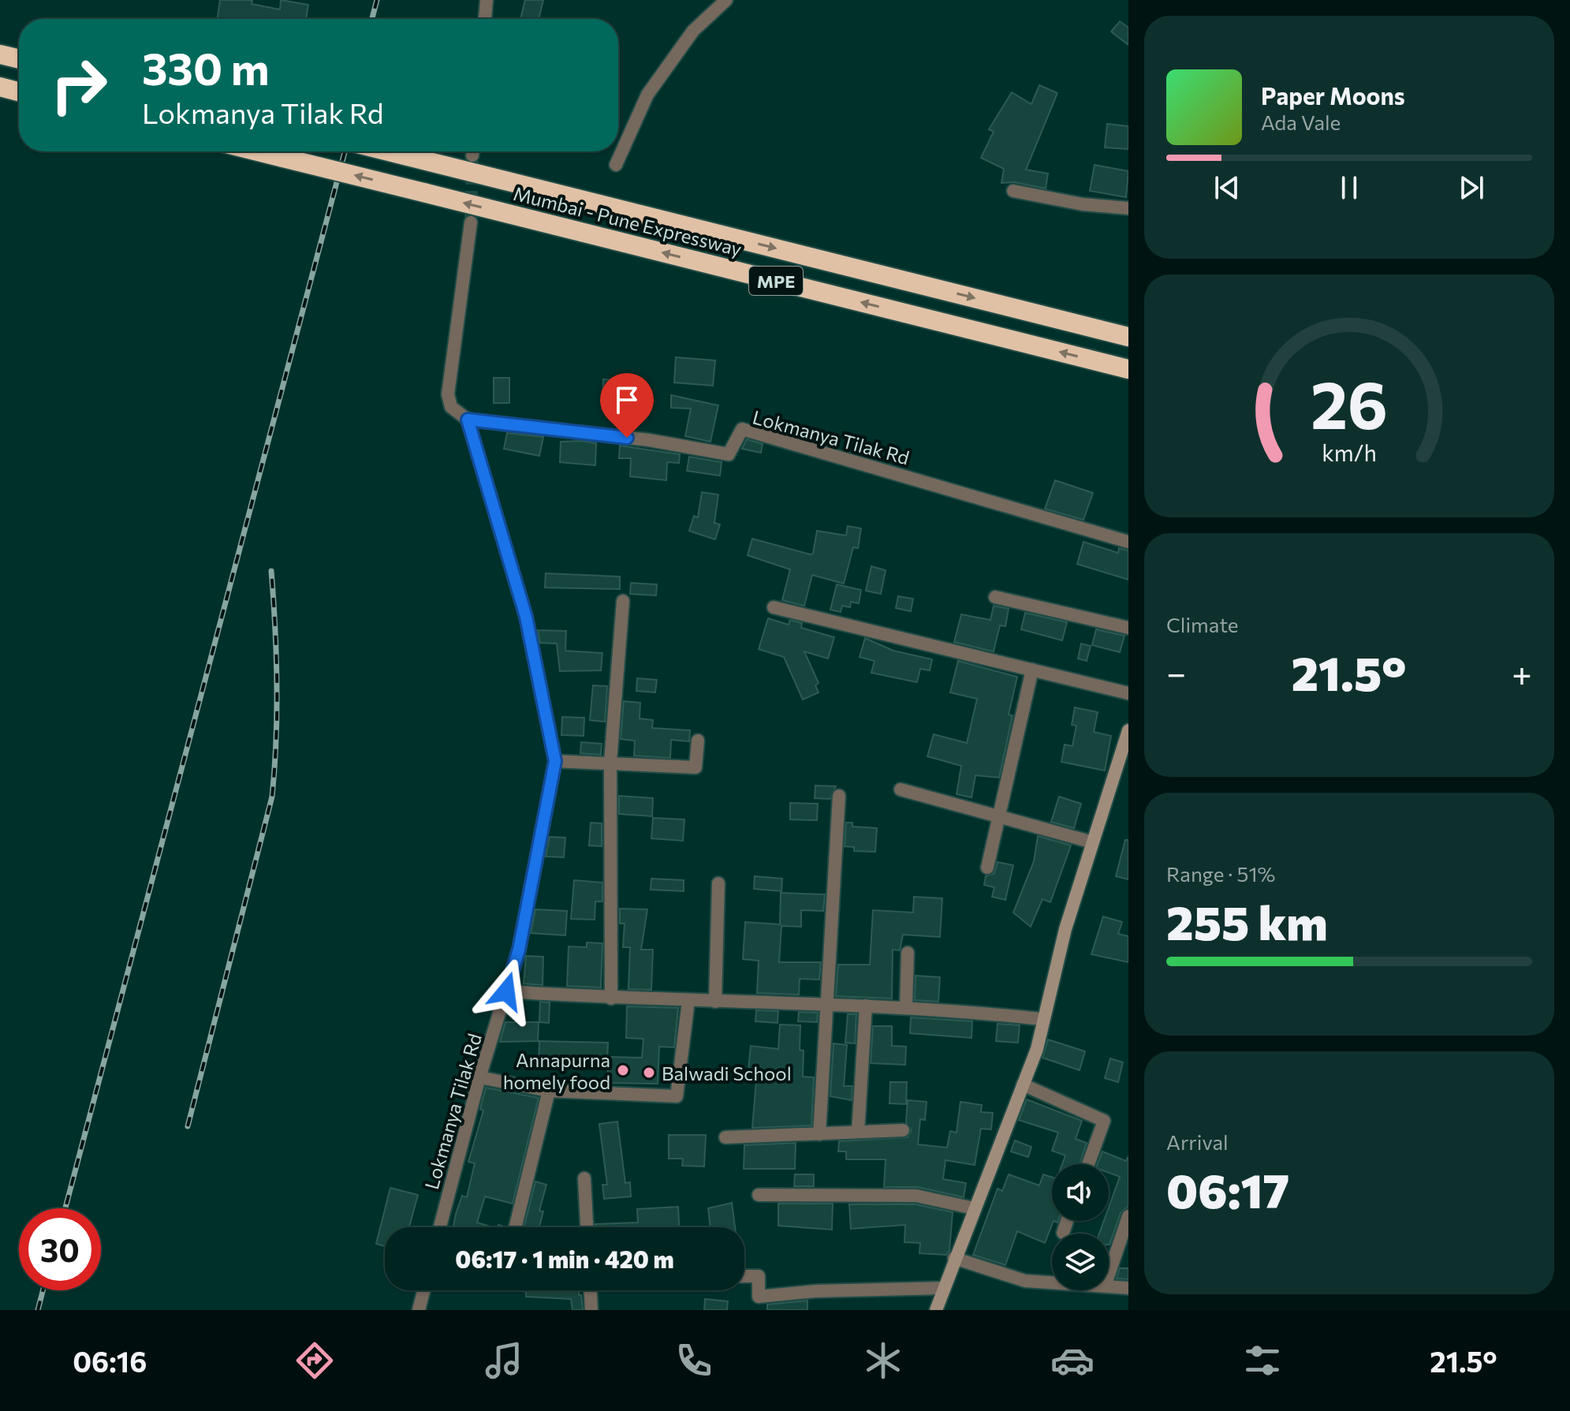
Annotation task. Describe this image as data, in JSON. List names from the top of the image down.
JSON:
{
  "streets": {
    "highway": ["Mumbai - Pune Expressway", "MPE"],
    "street": ["Lokmanya Tilak Rd"]
  },
  "places": ["Annapurna homely food", "Balwadi School"],
  "page": {
    "turn": ["330 m", "Lokmanya Tilak Rd"],
    "song": ["Paper Moons", "Ada Vale"],
    "tile": [
      "Climate",
      ["Range · 51%", "255 km"],
      ["Arrival", "06:17"]
    ],
    "heat": ["−", "21.5°", "+"],
    "limit": "30",
    "trip": "06:17 · 1 min · 420 m",
    "tabs": ["06:16", "21.5°"],
    "gauge": ["26", "km/h"]
  }
}
